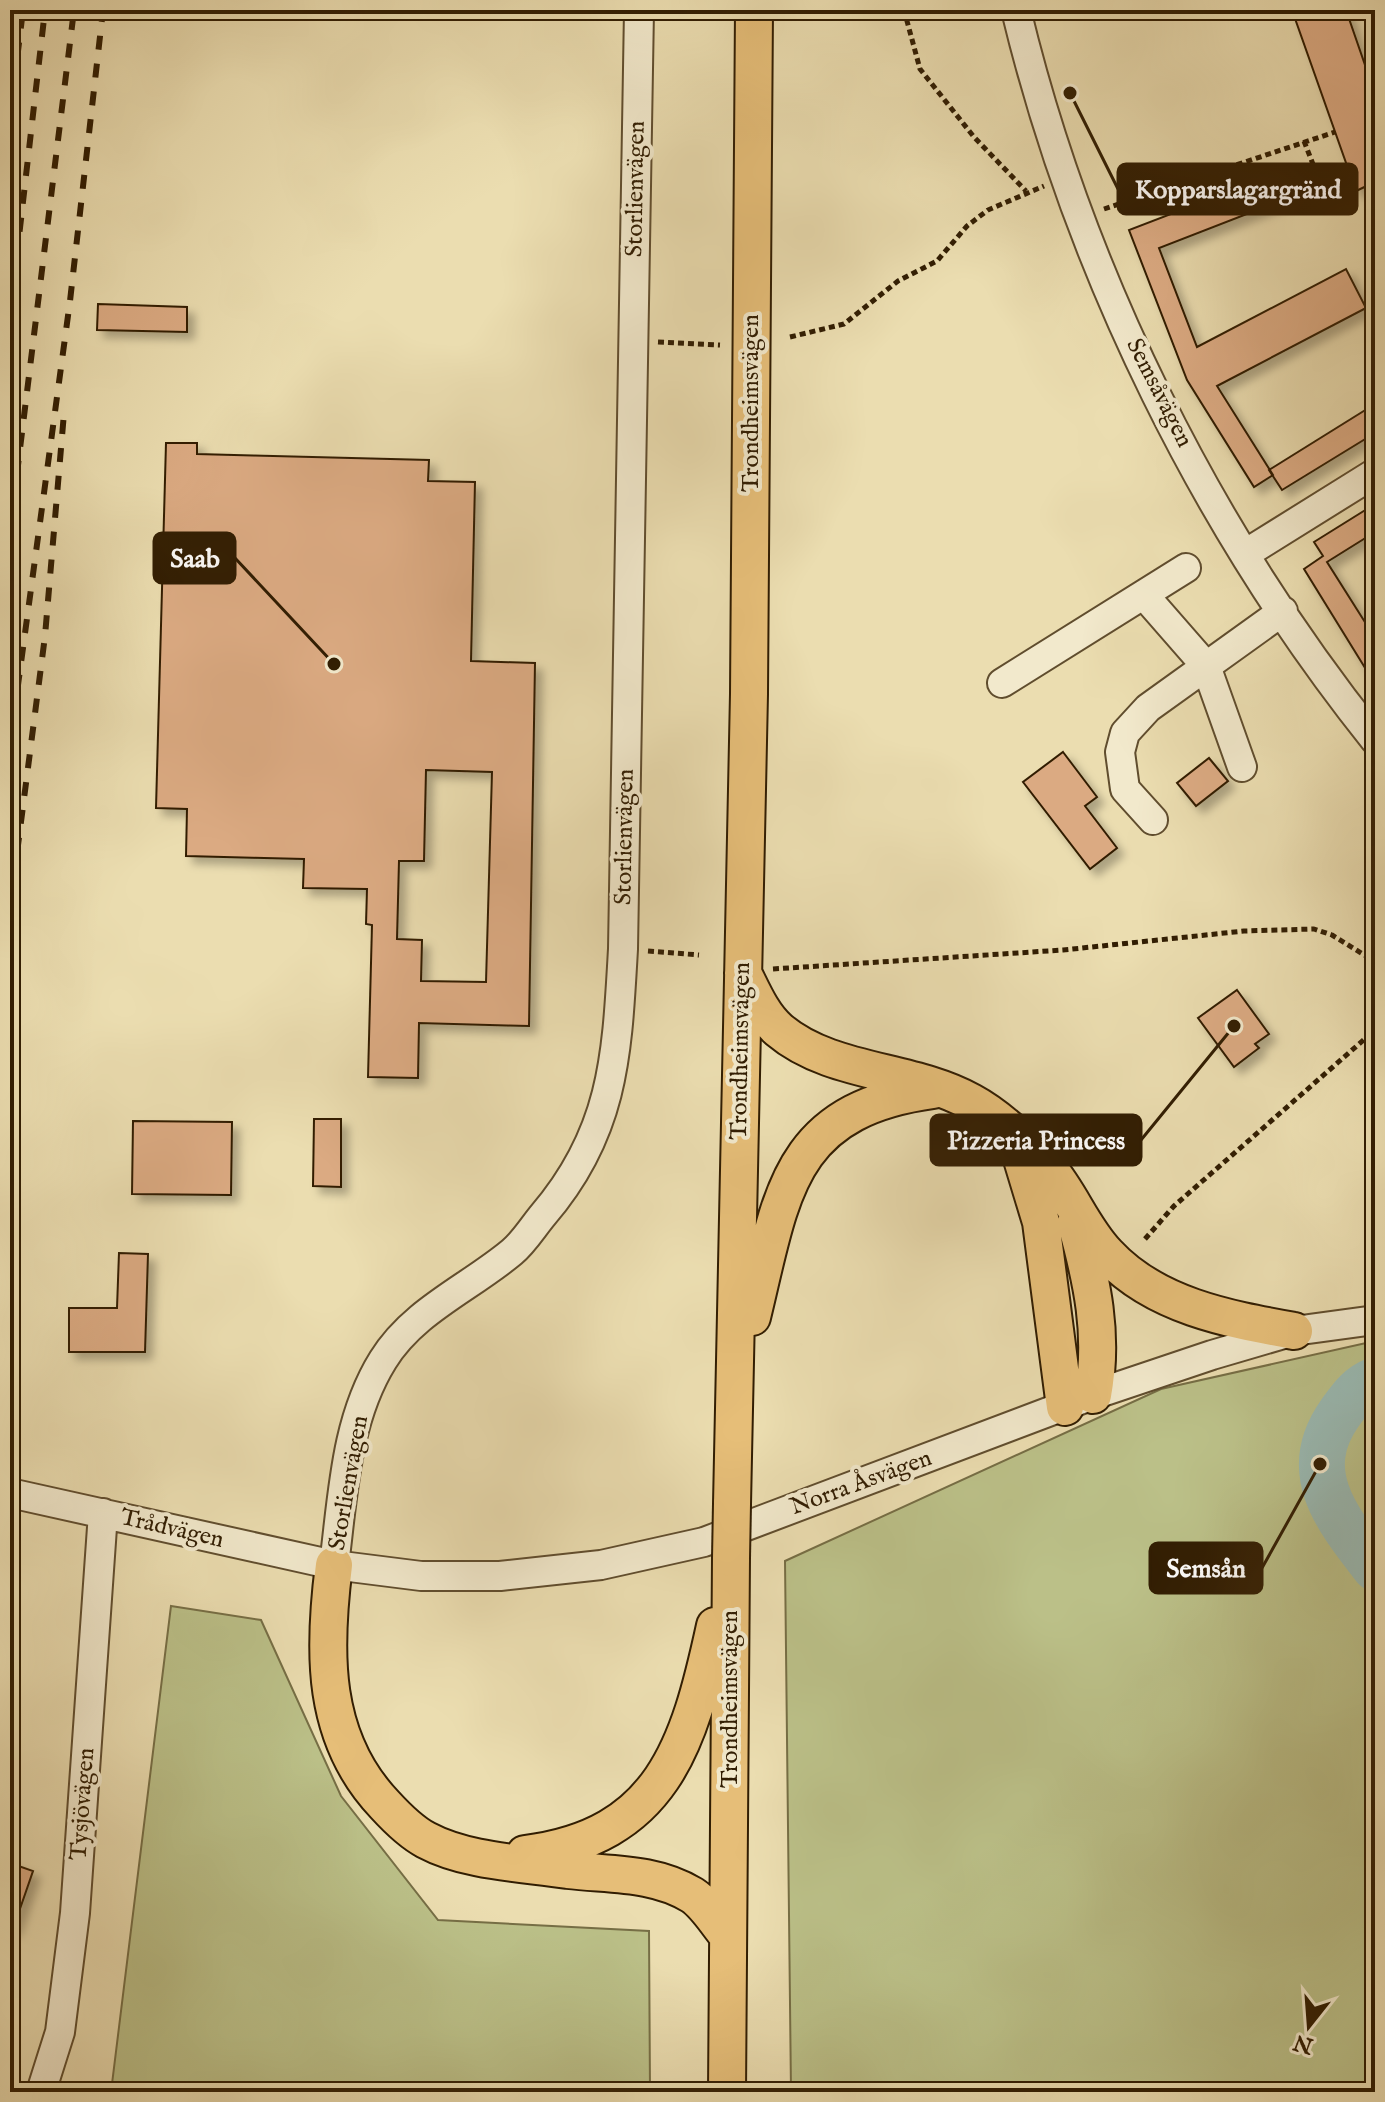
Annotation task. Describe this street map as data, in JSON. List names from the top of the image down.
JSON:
{
  "streets": {
    "main road": ["Trondheimsvägen"],
    "street": [
      "Storlienvägen",
      "Semsåvägen",
      "Norra Åsvägen",
      "Trådvägen",
      "Tysjövägen"
    ]
  },
  "crossings": [
    ["Storlienvägen", "Norra Åsvägen"],
    ["Storlienvägen", "Trådvägen"],
    ["Trondheimsvägen", "Norra Åsvägen"],
    ["Norra Åsvägen", "Trådvägen"],
    ["Trådvägen", "Tysjövägen"]
  ],
  "places": [
    "Kopparslagargränd",
    "Saab",
    "Pizzeria Princess",
    "Semsån"
  ],
  "north": "bottom"
}
